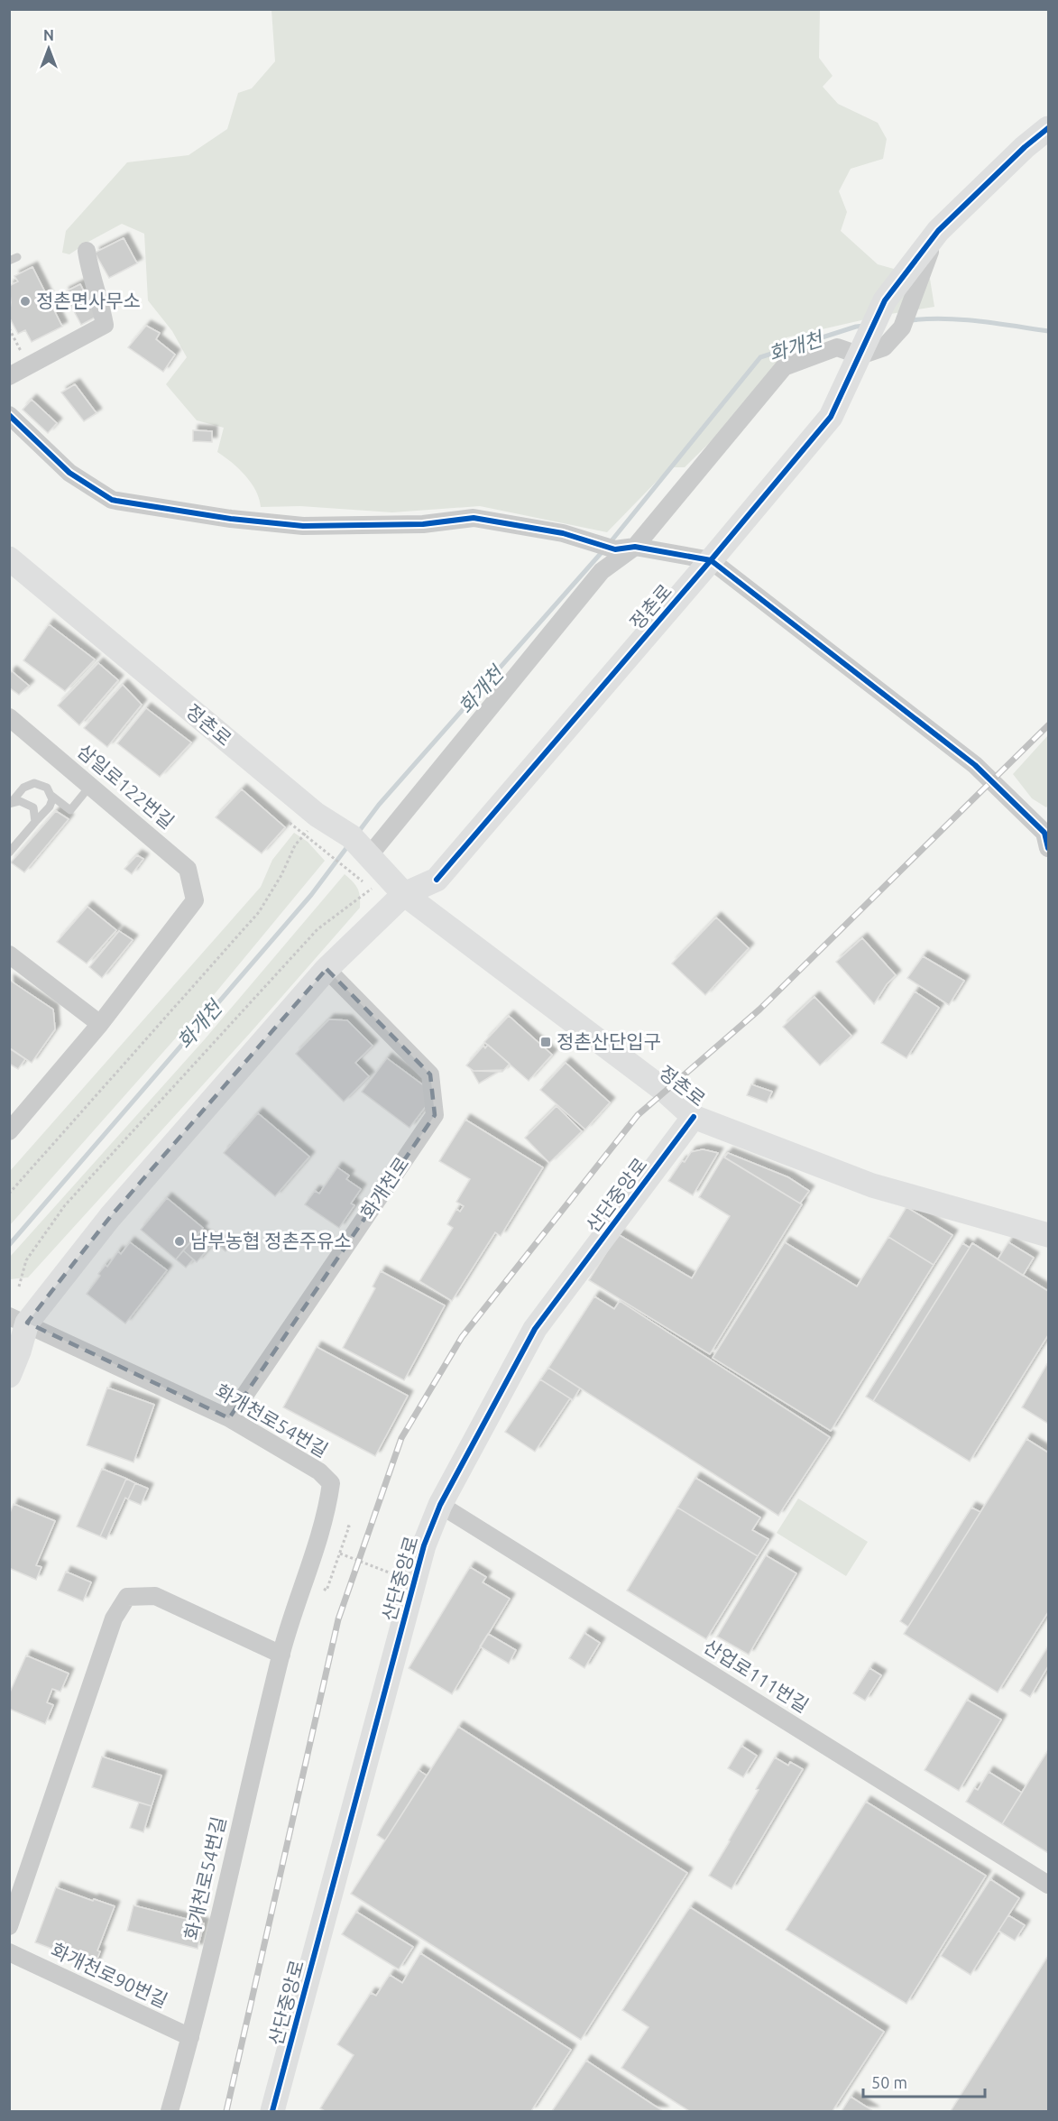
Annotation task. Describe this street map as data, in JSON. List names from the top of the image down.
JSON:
{
  "streets": {
    "street": [
      "정촌로",
      "삼일로122번길",
      "화개천로",
      "산단중앙로",
      "화개천로54번길",
      "산업로111번길",
      "화개천로90번길"
    ]
  },
  "crossings": [
    ["정촌로", "산단중앙로"],
    ["화개천로", "화개천로54번길"],
    ["산단중앙로", "산업로111번길"],
    ["화개천로54번길", "화개천로90번길"]
  ],
  "water": ["화개천"],
  "places": {
    "other": ["정촌면사무소", "남부농협 정촌주유소"],
    "transit": ["정촌산단입구"]
  },
  "scale_bar": "50 m",
  "north": "top"
}
